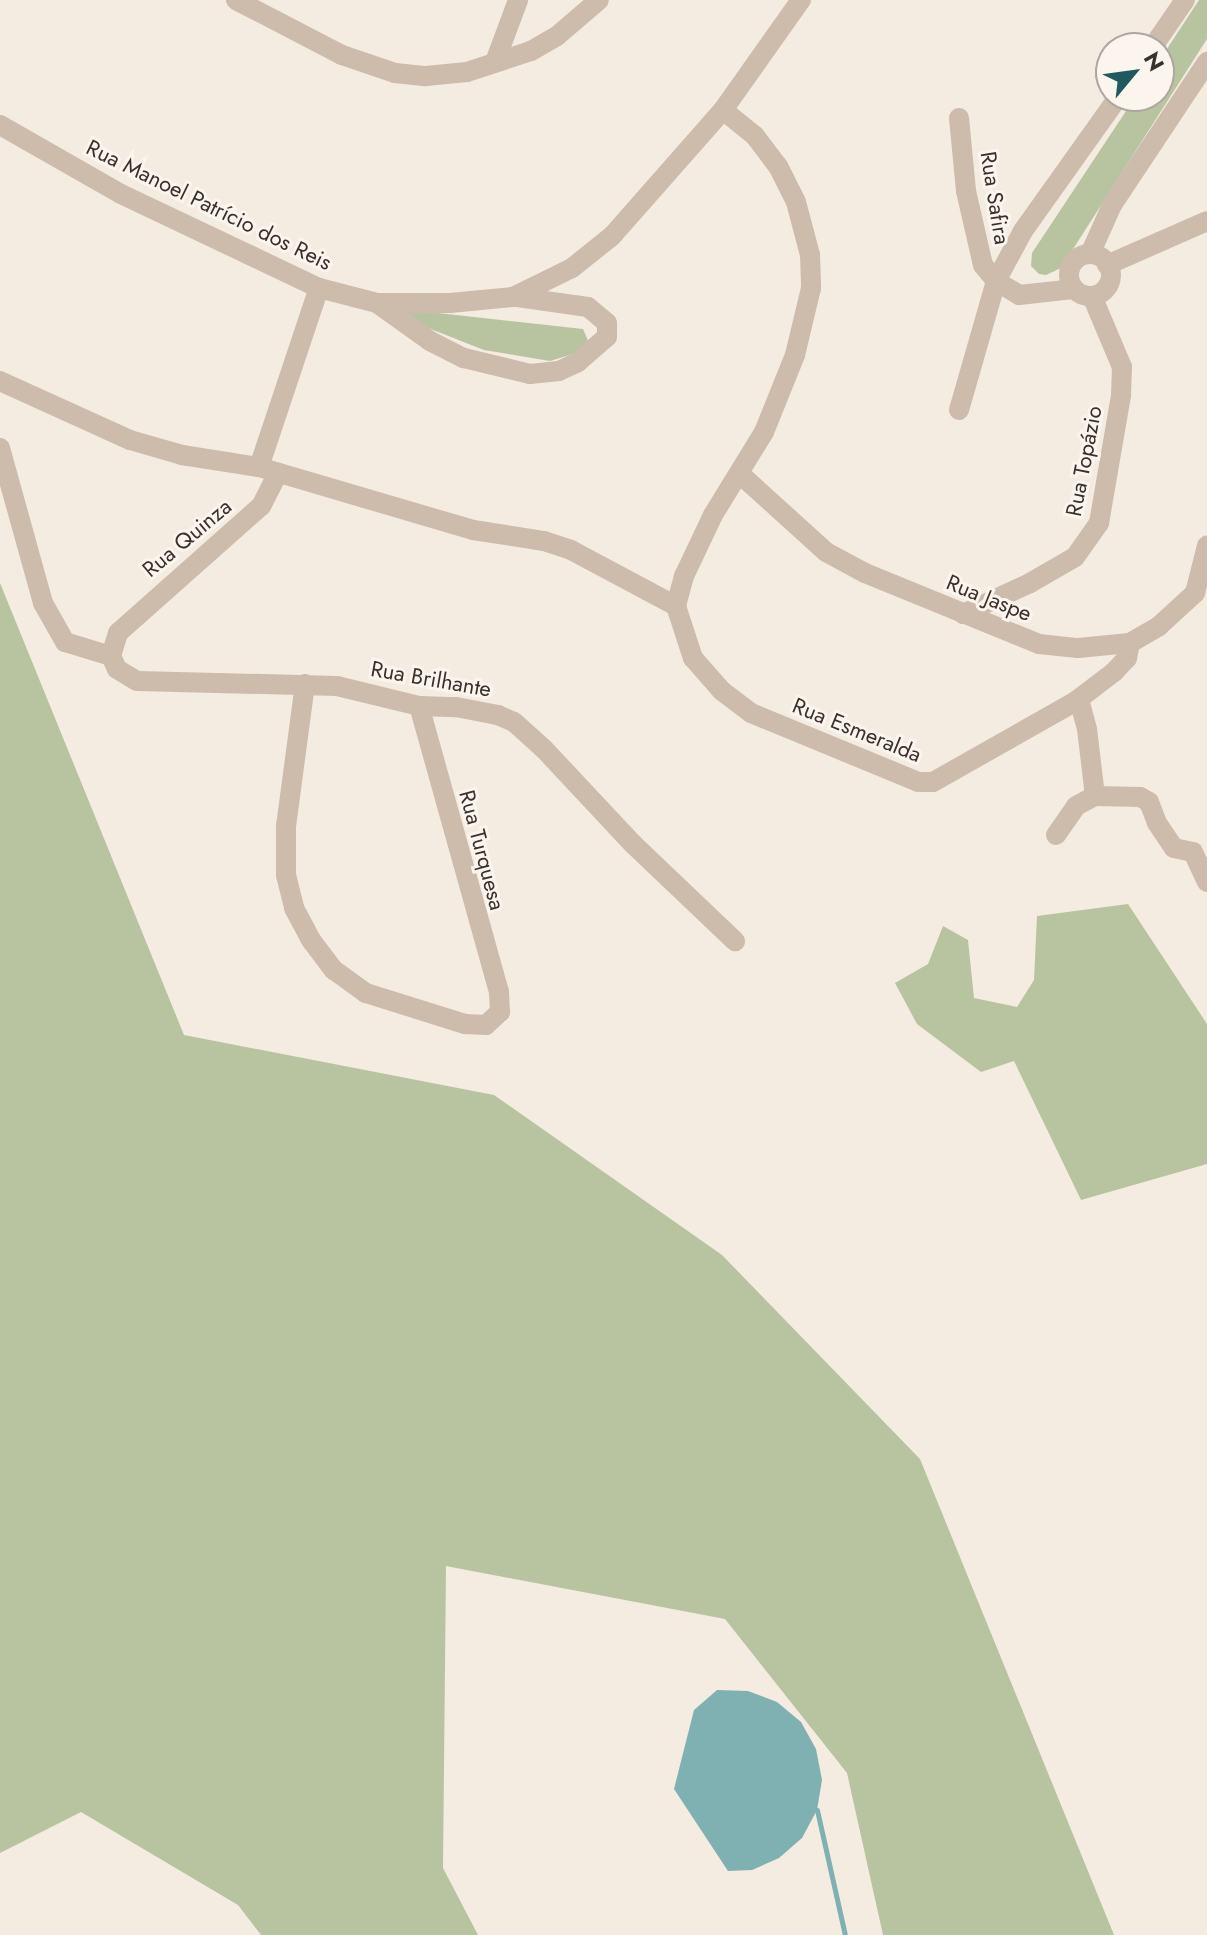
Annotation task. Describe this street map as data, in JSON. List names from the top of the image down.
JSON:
{
  "streets": {
    "street": [
      "Rua Safira",
      "Rua Manoel Patrício dos Reis",
      "Rua Topázio",
      "Rua Quinza",
      "Rua Jaspe",
      "Rua Brilhante",
      "Rua Esmeralda",
      "Rua Turquesa"
    ]
  },
  "crossings": [
    ["Rua Manoel Patrício dos Reis", "Rua Quinza"],
    ["Rua Topázio", "Rua Jaspe"],
    ["Rua Quinza", "Rua Brilhante"],
    ["Rua Jaspe", "Rua Esmeralda"],
    ["Rua Brilhante", "Rua Turquesa"]
  ],
  "north": "top right"
}
